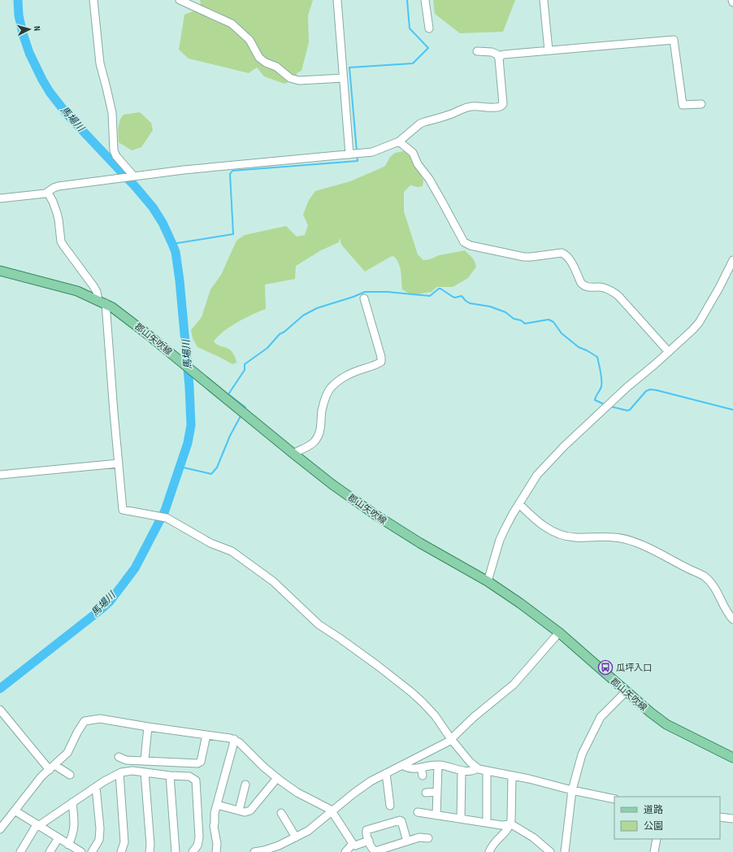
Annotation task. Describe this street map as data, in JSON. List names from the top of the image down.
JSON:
{
  "streets": {
    "main road": ["郡山矢吹線"]
  },
  "water": ["馬場川"],
  "places": {
    "bus stop": ["瓜坪入口"]
  },
  "legend": ["道路", "公園"],
  "north": "right"
}
